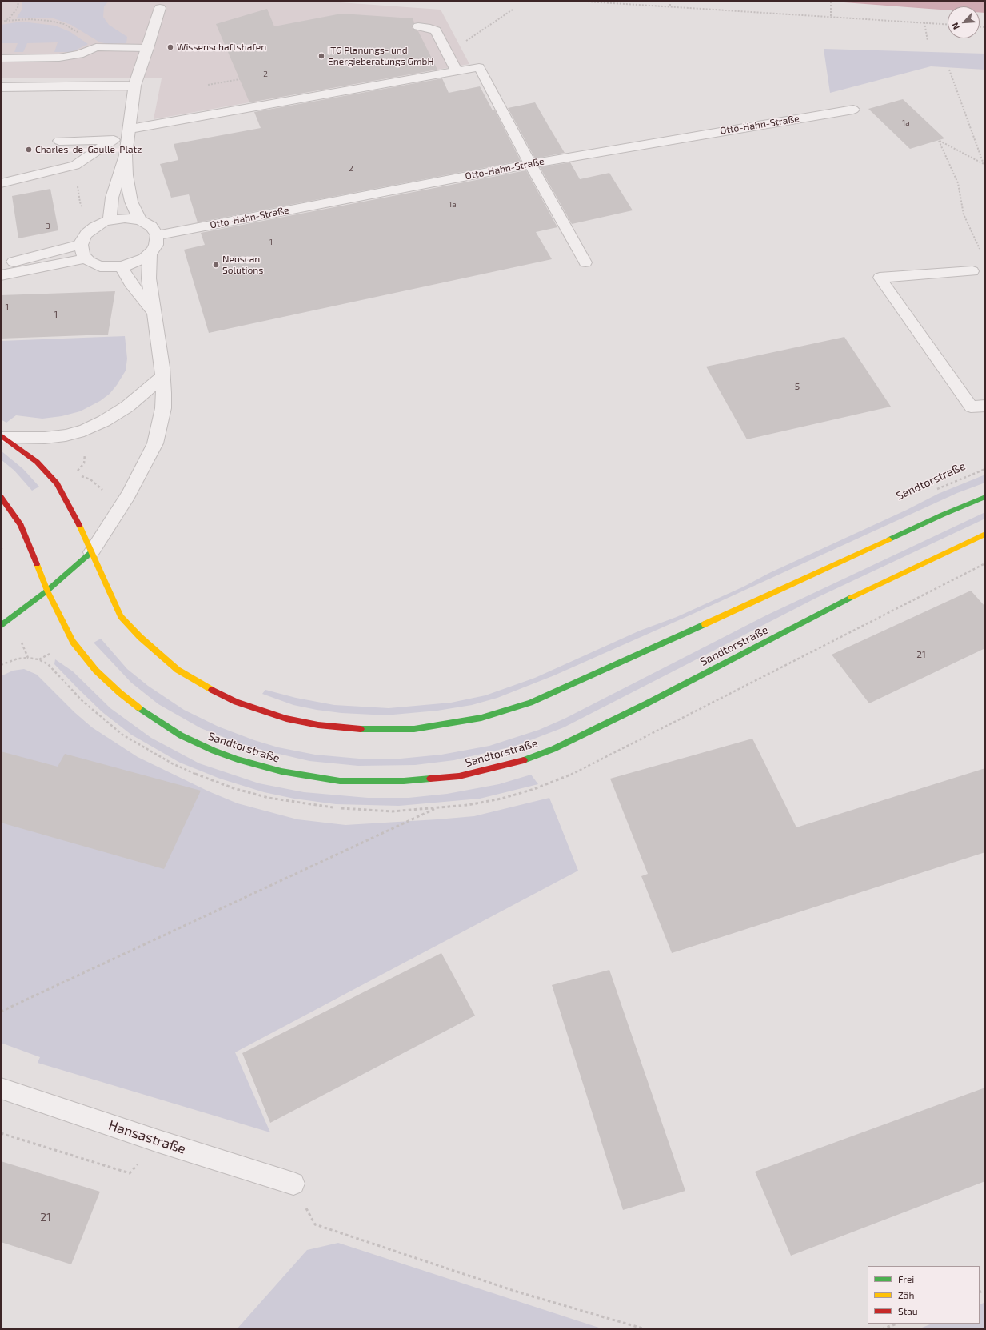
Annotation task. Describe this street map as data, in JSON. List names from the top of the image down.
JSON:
{
  "streets": {
    "main road": ["Sandtorstraße"],
    "street": ["Otto-Hahn-Straße", "Hansastraße"]
  },
  "places": [
    "Wissenschaftshafen",
    "ITG Planungs- und Energieberatungs GmbH",
    "Charles-de-Gaulle-Platz",
    "Neoscan Solutions"
  ],
  "house_numbers": [
    "2",
    "1a",
    "2",
    "1a",
    "3",
    "1",
    "1",
    "1",
    "5",
    "21",
    "21"
  ],
  "legend": ["Frei", "Zäh", "Stau"],
  "north": "bottom left"
}
